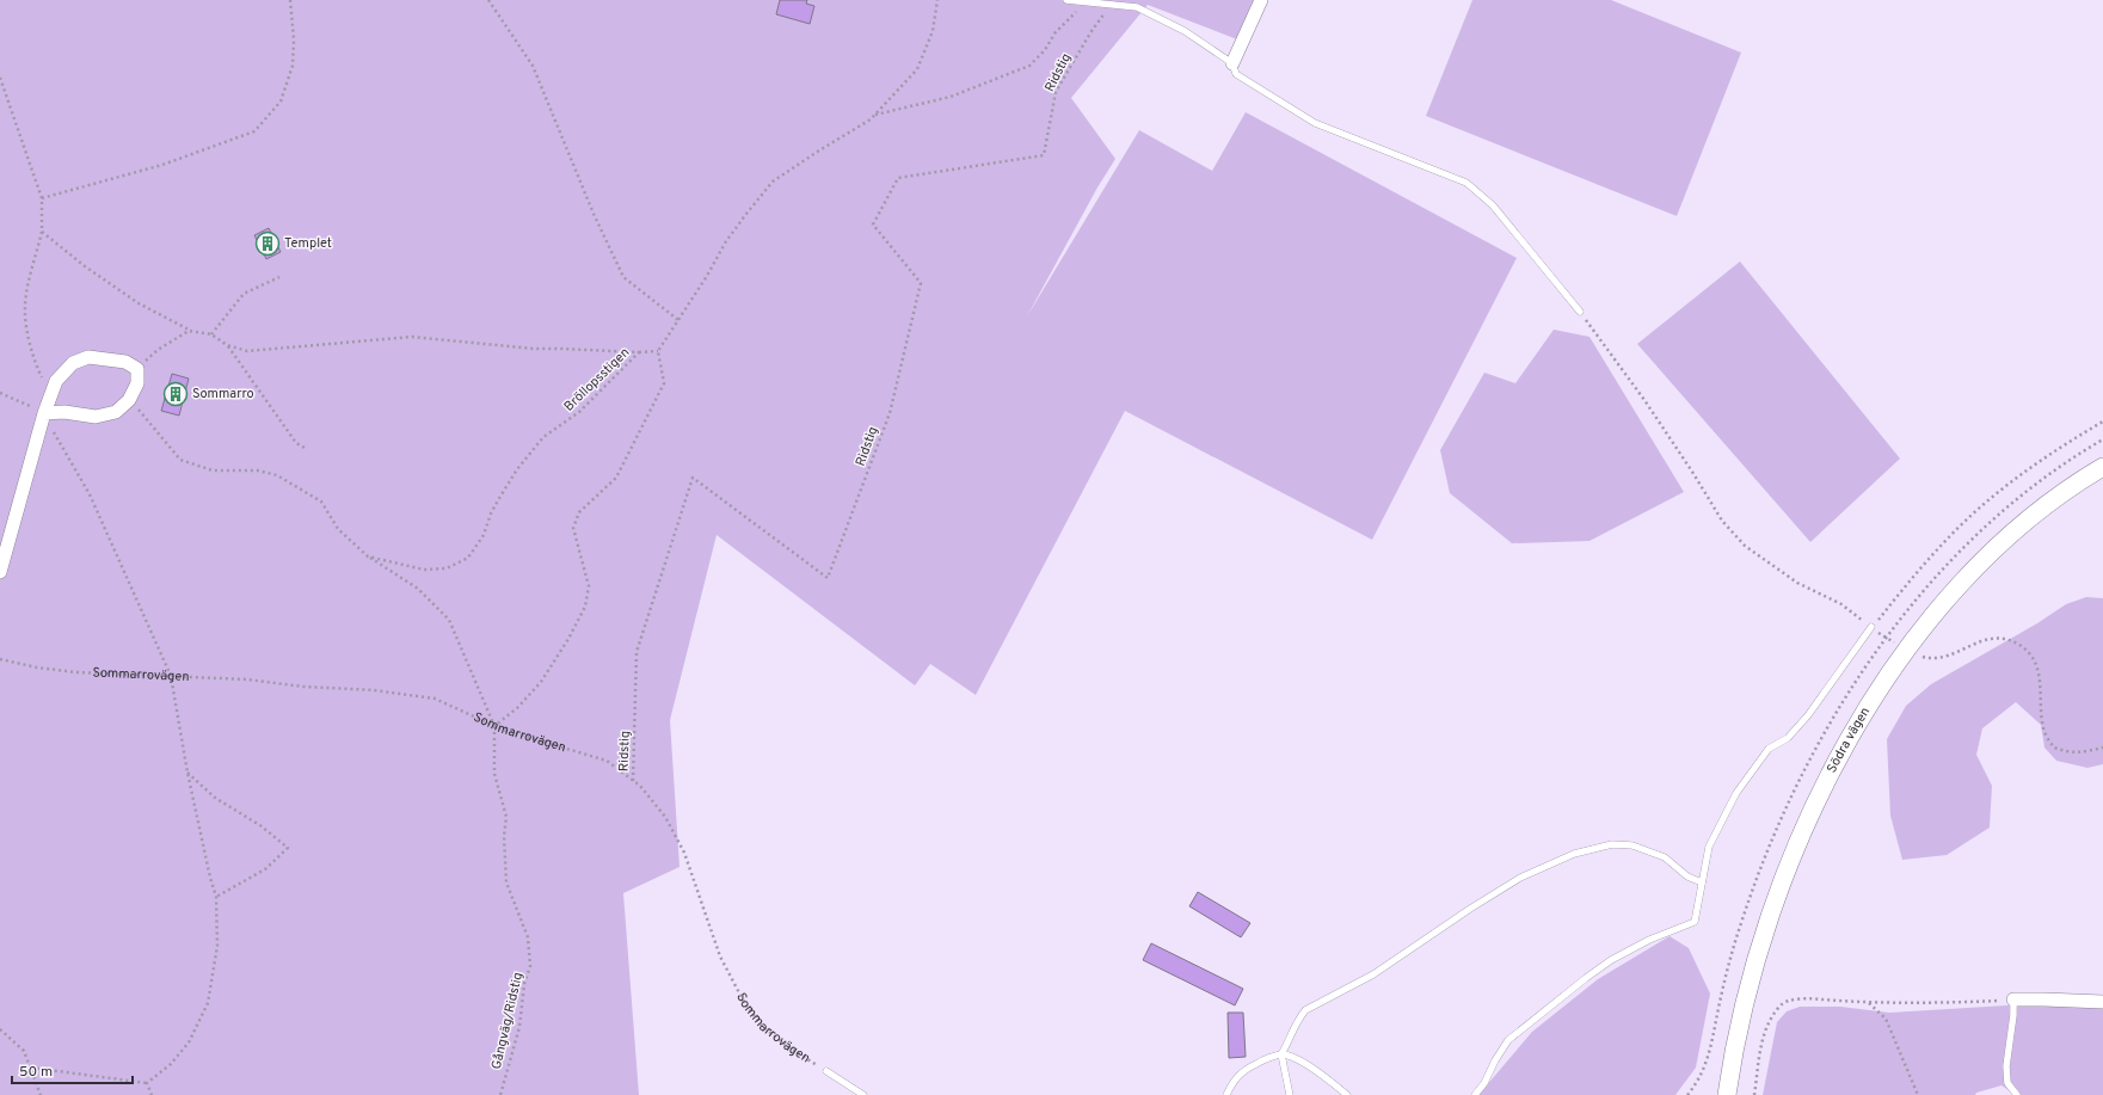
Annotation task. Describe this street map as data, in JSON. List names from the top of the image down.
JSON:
{
  "streets": {
    "main road": ["Södra vägen"],
    "lane": ["Sommarrovägen"],
    "path": ["Ridstig", "Bröllopsstigen", "Gångväg/Ridstig"]
  },
  "crossings": [
    ["Ridstig", "Sommarrovägen"],
    ["Sommarrovägen", "Gångväg/Ridstig"]
  ],
  "places": {
    "building": ["Templet", "Sommarro"]
  },
  "scale_bar": "50 m"
}
